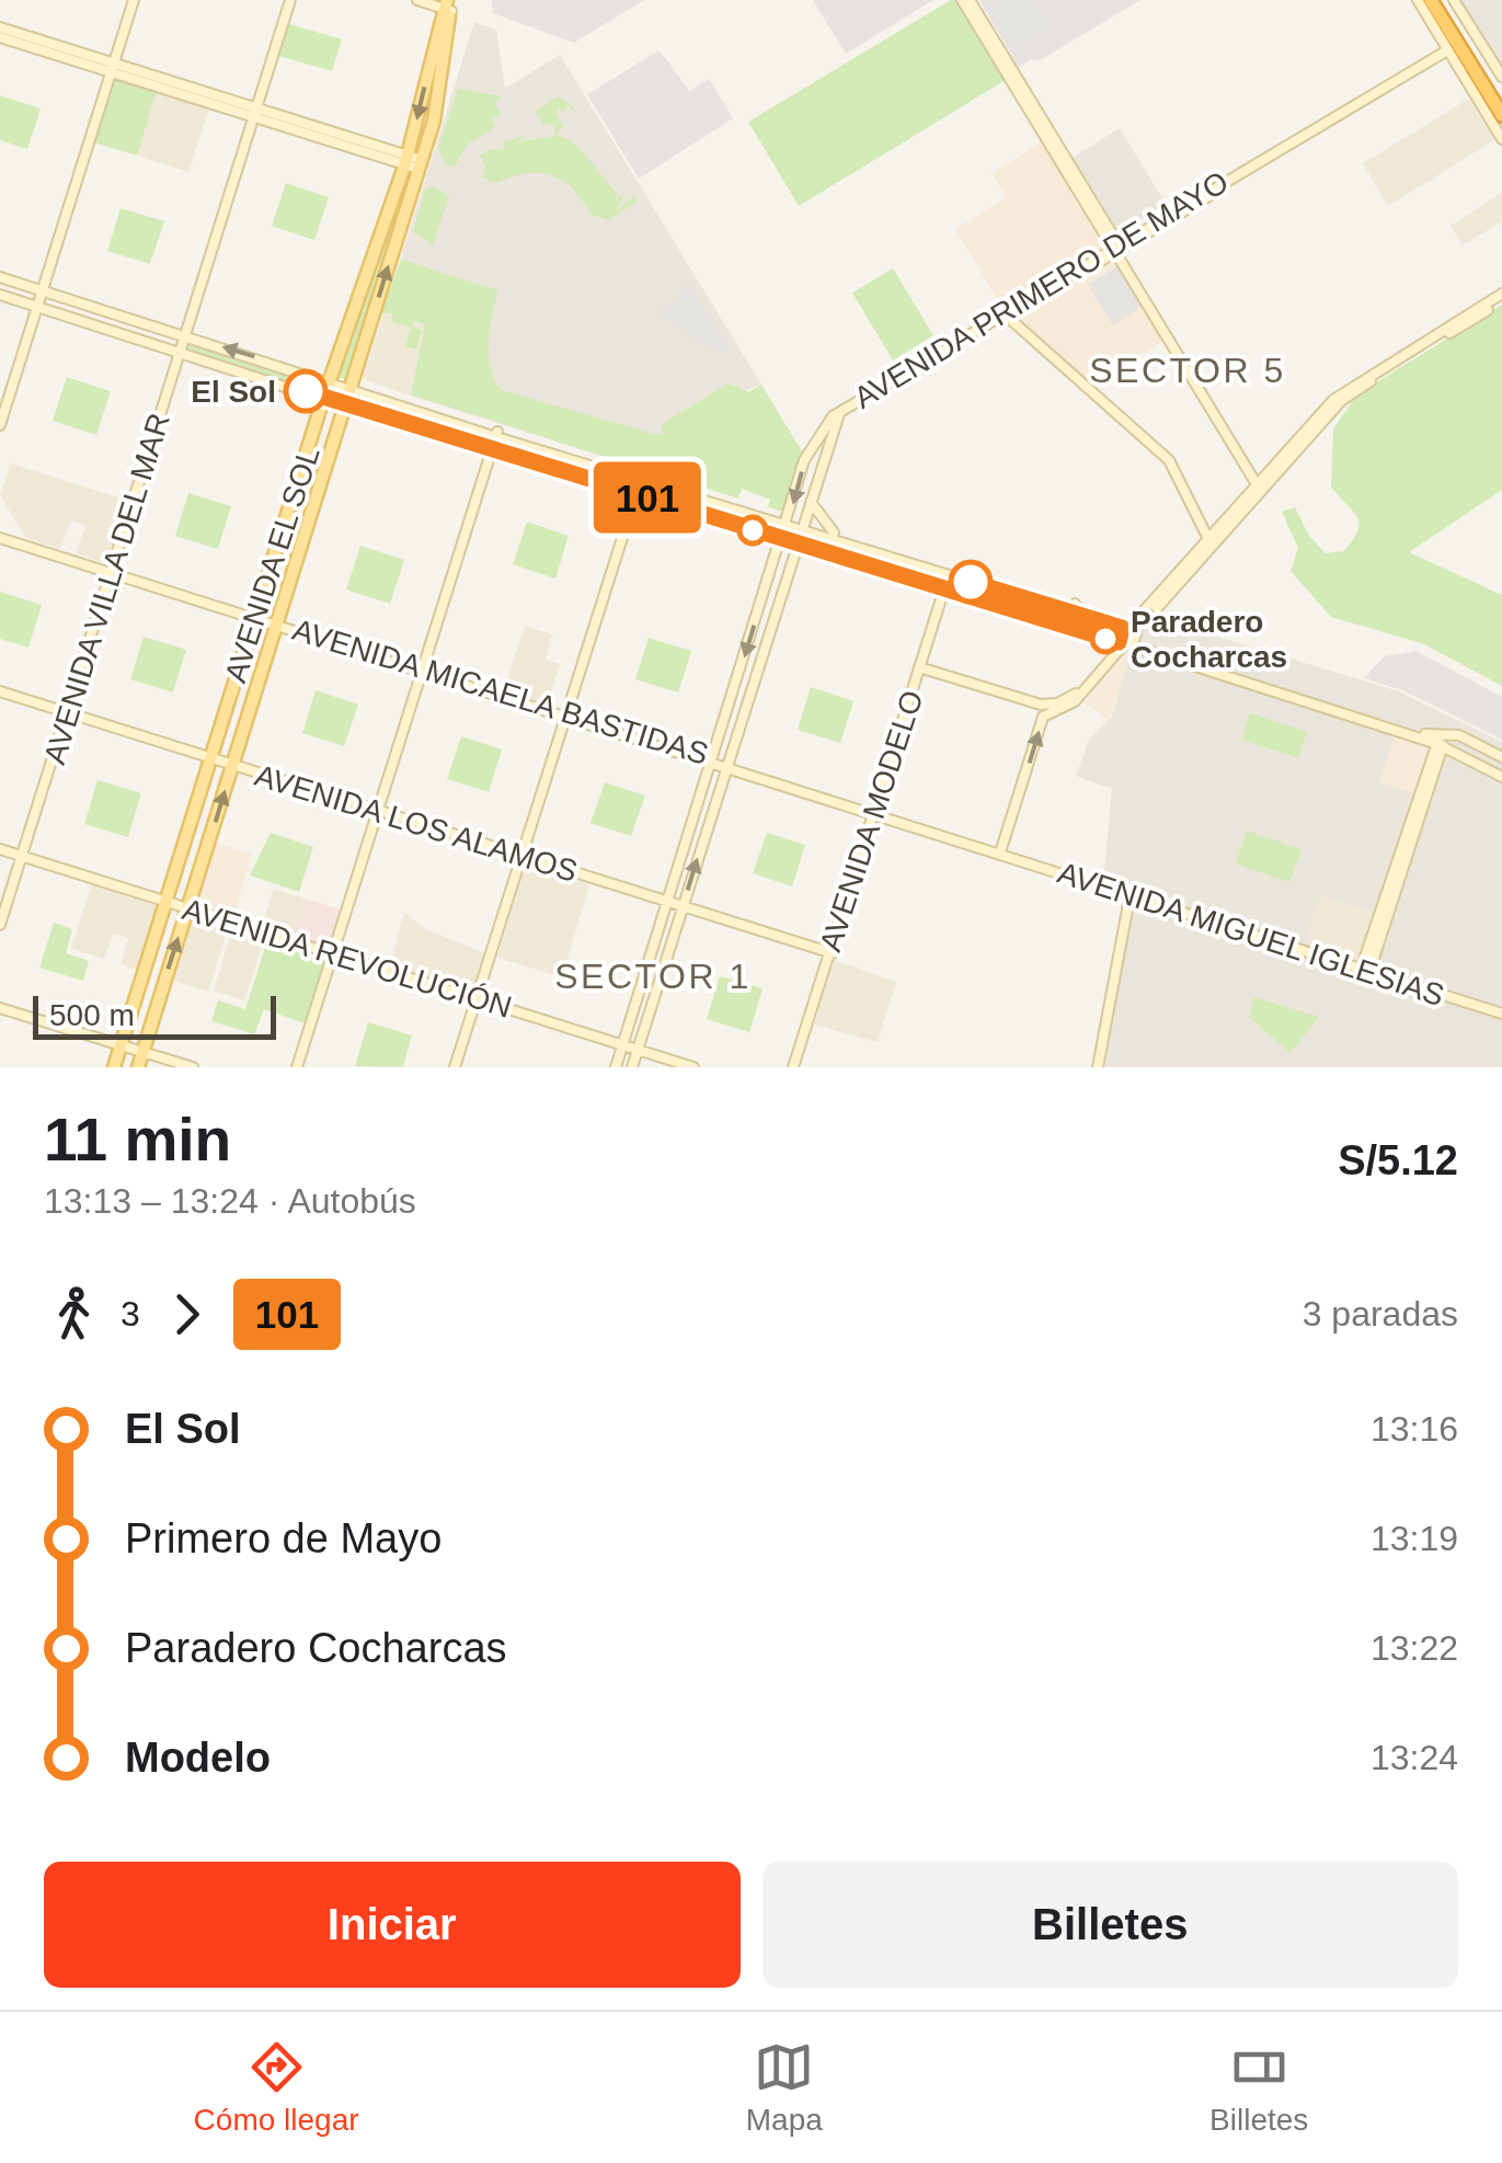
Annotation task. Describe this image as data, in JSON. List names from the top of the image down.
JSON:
{
  "streets": {
    "main road": ["AVENIDA EL SOL"],
    "street": [
      "AVENIDA PRIMERO DE MAYO",
      "AVENIDA VILLA DEL MAR",
      "AVENIDA MICAELA BASTIDAS",
      "AVENIDA MODELO",
      "AVENIDA LOS ALAMOS",
      "AVENIDA MIGUEL IGLESIAS",
      "AVENIDA REVOLUCIÓN"
    ]
  },
  "crossings": [
    ["AVENIDA PRIMERO DE MAYO", "AVENIDA MICAELA BASTIDAS"],
    ["AVENIDA PRIMERO DE MAYO", "AVENIDA LOS ALAMOS"],
    ["AVENIDA PRIMERO DE MAYO", "AVENIDA REVOLUCIÓN"],
    ["AVENIDA EL SOL", "AVENIDA MICAELA BASTIDAS"],
    ["AVENIDA EL SOL", "AVENIDA LOS ALAMOS"],
    ["AVENIDA EL SOL", "AVENIDA REVOLUCIÓN"],
    ["AVENIDA VILLA DEL MAR", "AVENIDA MICAELA BASTIDAS"],
    ["AVENIDA VILLA DEL MAR", "AVENIDA LOS ALAMOS"],
    ["AVENIDA VILLA DEL MAR", "AVENIDA REVOLUCIÓN"],
    ["AVENIDA MICAELA BASTIDAS", "AVENIDA MODELO"],
    ["AVENIDA MICAELA BASTIDAS", "AVENIDA MIGUEL IGLESIAS"],
    ["AVENIDA MODELO", "AVENIDA LOS ALAMOS"]
  ],
  "districts": ["SECTOR 5", "SECTOR 1"],
  "places": ["El Sol", "Paradero Cocharcas"],
  "lines": ["bus line 101"],
  "scale_bar": "500 m",
  "page": {
    "on_map": "101",
    "scale": "500 m",
    "heading": ["11 min", "13:13 – 13:24 · Autobús", "S/5.12"],
    "legs": ["3", "101", "3 paradas"],
    "list": [
      {
        "name": "El Sol",
        "value": "13:16"
      },
      {
        "name": "Primero de Mayo",
        "value": "13:19"
      },
      {
        "name": "Paradero Cocharcas",
        "value": "13:22"
      },
      {
        "name": "Modelo",
        "value": "13:24"
      }
    ],
    "buttons": ["Iniciar", "Billetes"],
    "tabs": ["Cómo llegar", "Mapa", "Billetes"]
  }
}
